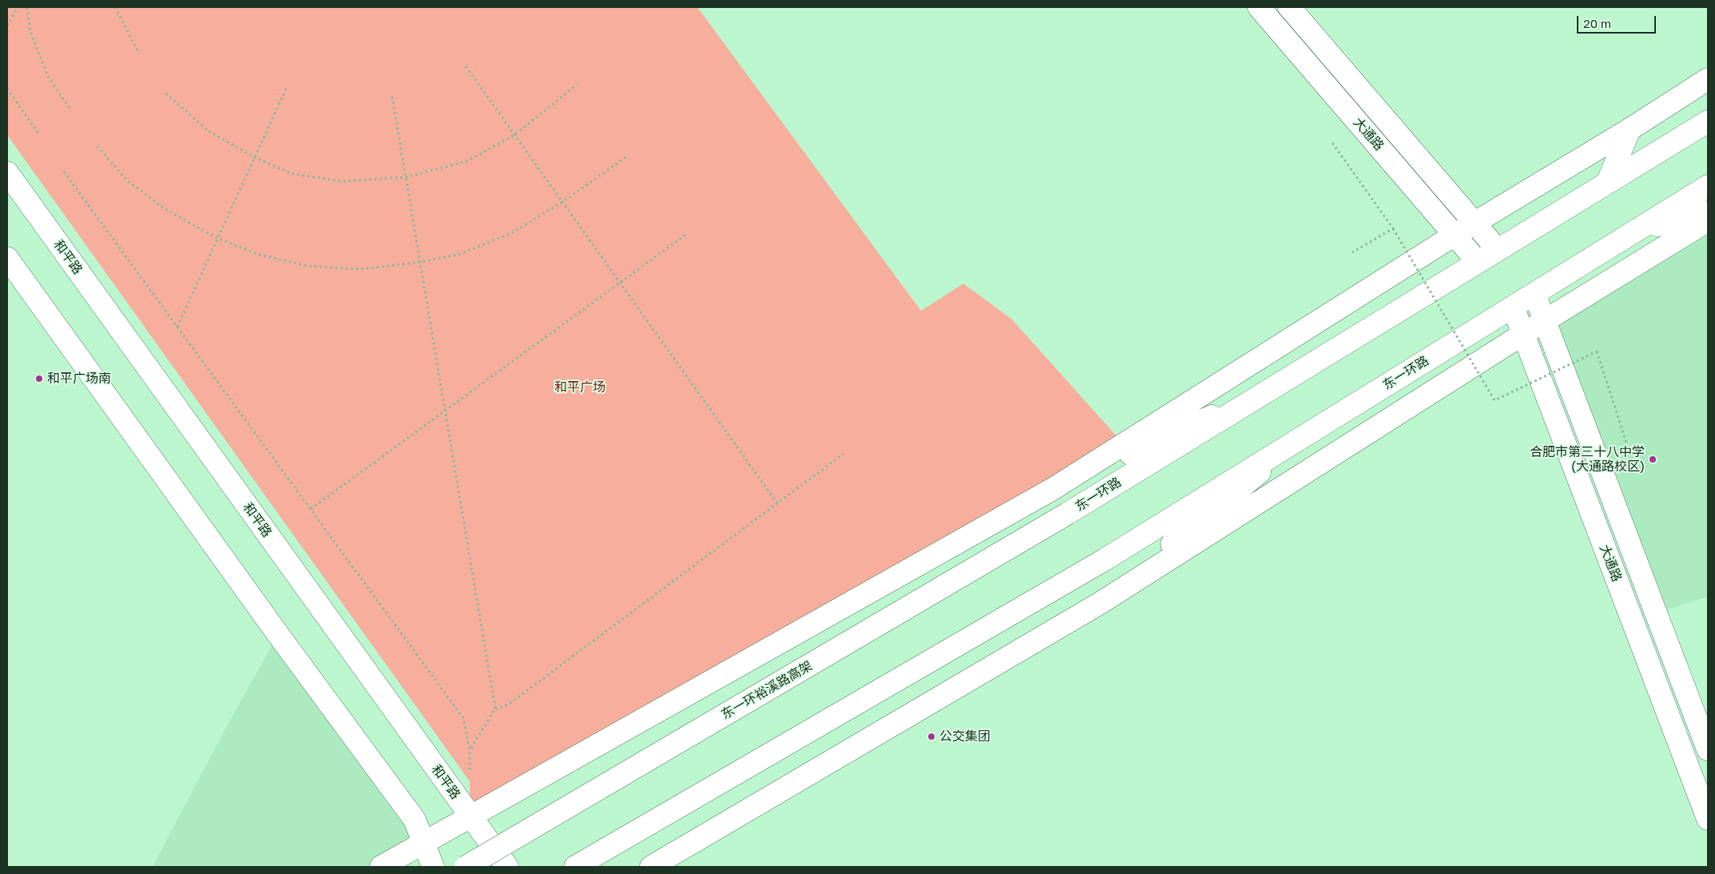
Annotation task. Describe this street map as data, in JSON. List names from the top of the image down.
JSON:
{
  "streets": {
    "main road": [
      "大通路",
      "和平路",
      "东一环路",
      "东一环裕溪路高架"
    ]
  },
  "crossings": [
    ["大通路", "东一环路"],
    ["东一环路", "东一环裕溪路高架"]
  ],
  "parks": ["和平广场"],
  "places": ["和平广场南", "合肥市第三十八中学 (大通路校区)", "公交集团"],
  "scale_bar": "20 m"
}
